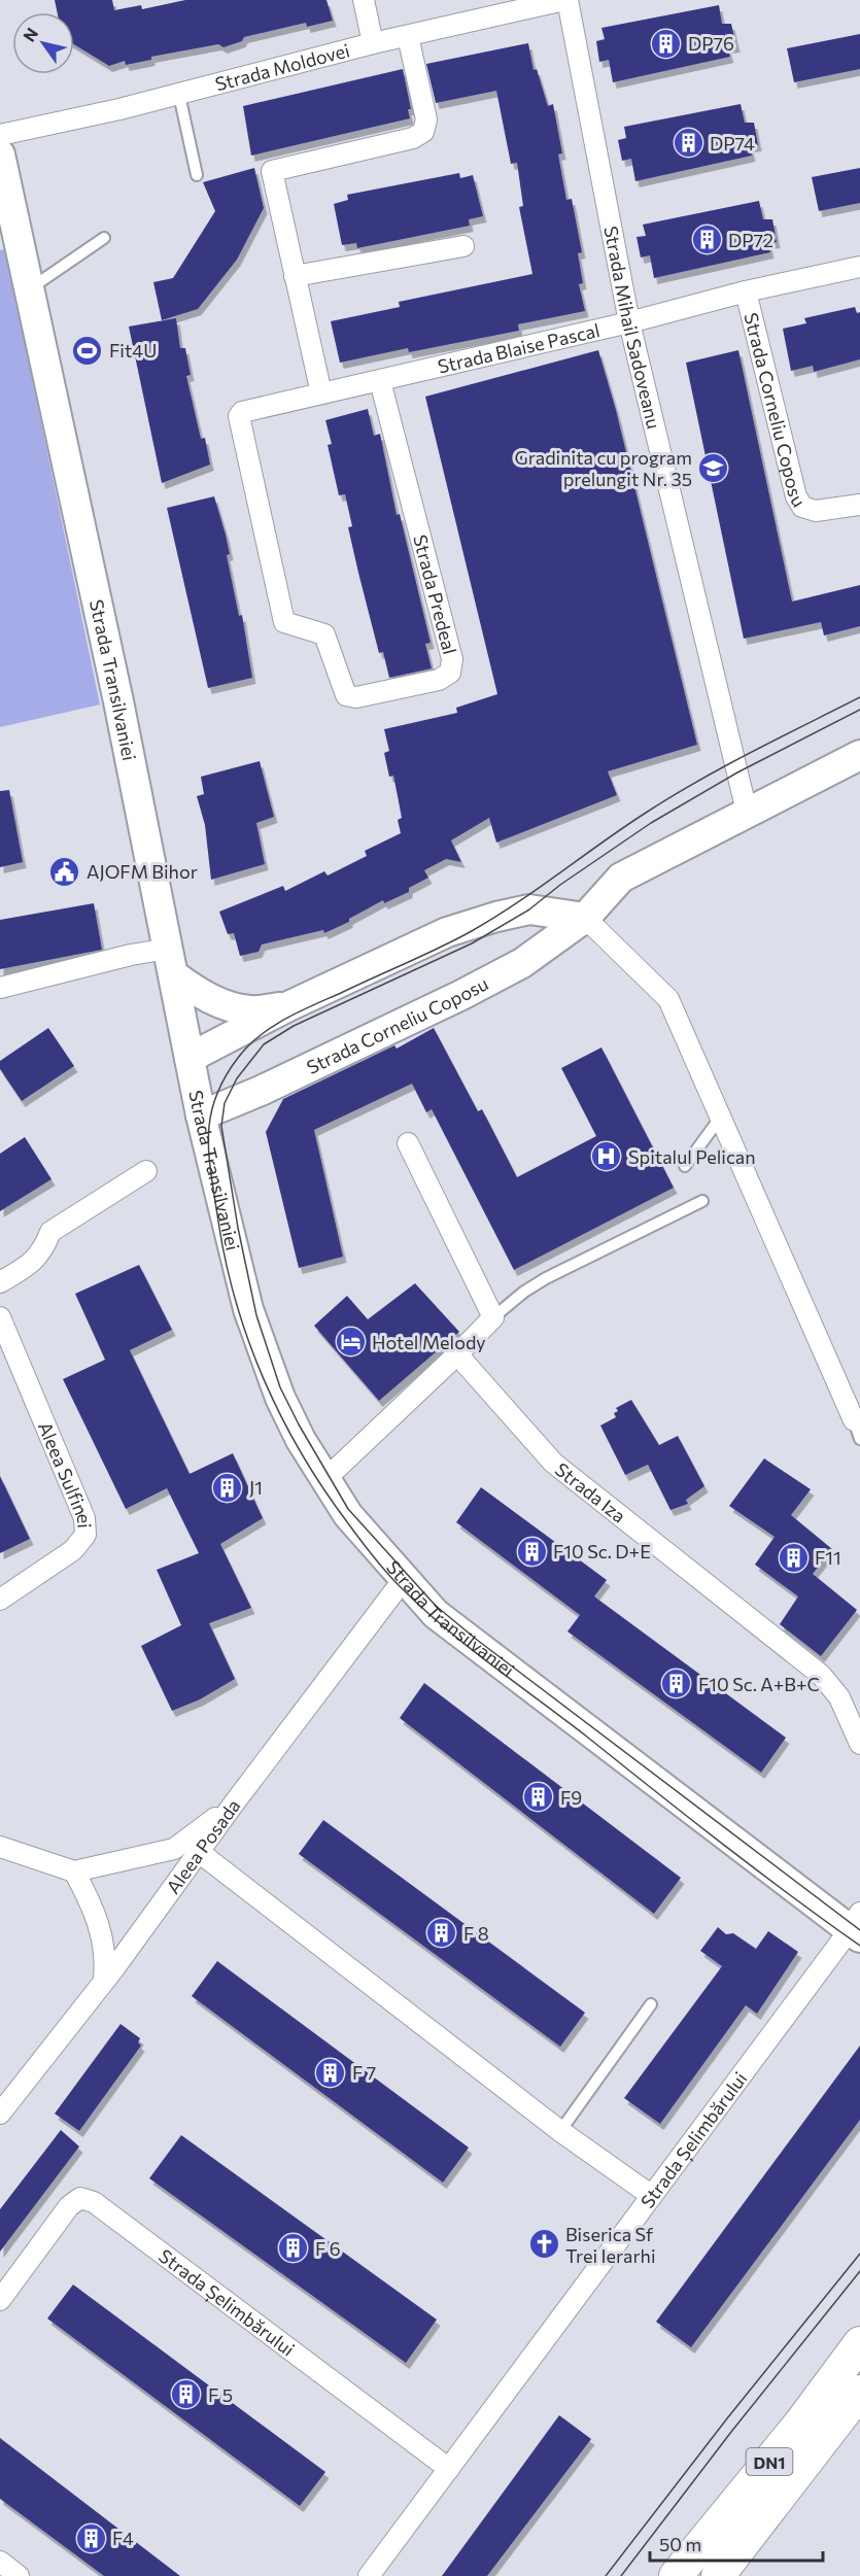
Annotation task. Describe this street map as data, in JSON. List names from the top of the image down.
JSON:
{
  "streets": {
    "main road": ["Strada Corneliu Coposu", "Strada Transilvaniei", "DN1"],
    "street": [
      "Strada Moldovei",
      "Strada Mihail Sadoveanu",
      "Strada Blaise Pascal",
      "Strada Predeal",
      "Aleea Sulfinei",
      "Strada Iza",
      "Aleea Posada",
      "Strada Șelimbărului"
    ]
  },
  "crossings": [
    ["Strada Moldovei", "Strada Mihail Sadoveanu"],
    ["Strada Mihail Sadoveanu", "Strada Blaise Pascal"],
    ["Strada Mihail Sadoveanu", "Strada Corneliu Coposu"],
    ["Strada Blaise Pascal", "Strada Corneliu Coposu"],
    ["Strada Blaise Pascal", "Strada Predeal"],
    ["Strada Corneliu Coposu", "Strada Transilvaniei"],
    ["Strada Transilvaniei", "Aleea Posada"],
    ["Strada Transilvaniei", "Strada Șelimbărului"]
  ],
  "places": {
    "building": [
      "DP76",
      "DP74",
      "DP72",
      "J1",
      "F10 Sc. D+E",
      "F11",
      "F10 Sc. A+B+C",
      "F9",
      "F 8",
      "F 7",
      "F 6",
      "F 5",
      "F4"
    ],
    "sports": ["Fit4U"],
    "school or university": ["Gradinita cu program prelungit Nr. 35"],
    "public building": ["AJOFM Bihor"],
    "hospital": ["Spitalul Pelican"],
    "hotel": ["Hotel Melody"],
    "church": ["Biserica Sf Trei Ierarhi"]
  },
  "scale_bar": "50 m",
  "north": "top left"
}
